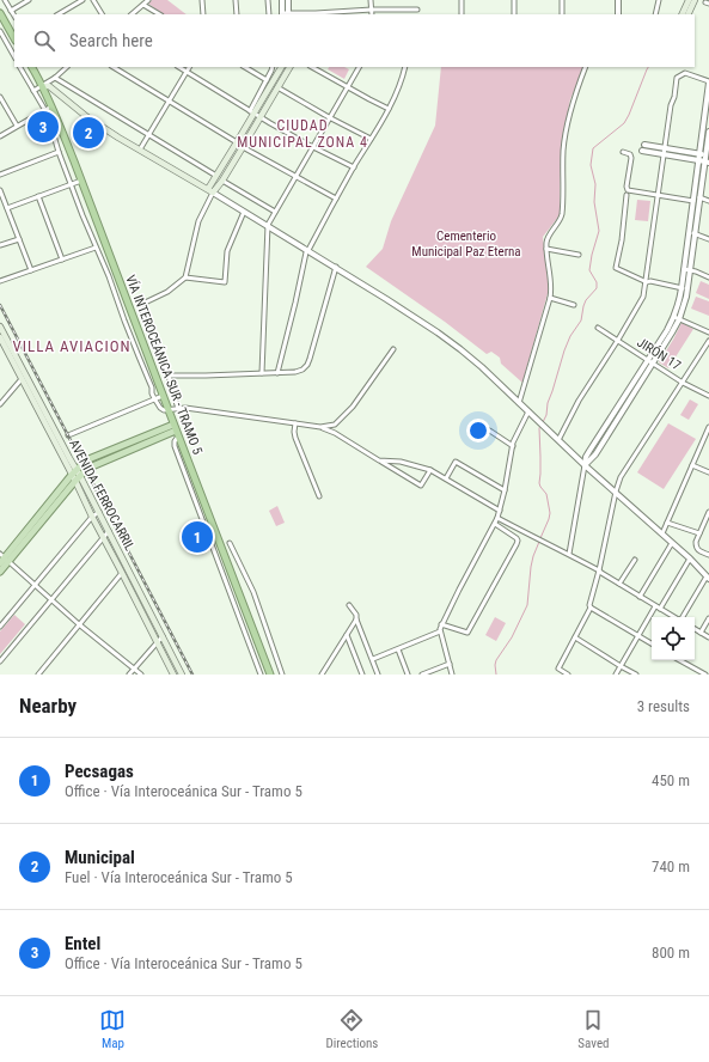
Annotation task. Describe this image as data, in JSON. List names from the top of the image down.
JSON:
{
  "streets": {
    "highway": ["VÍA INTEROCEÁNICA SUR - TRAMO 5"],
    "main road": ["AVENIDA FERROCARRIL"],
    "street": ["JIRÓN 17"]
  },
  "districts": ["CIUDAD MUNICIPAL ZONA 4", "VILLA AVIACION"],
  "parks": ["Cementerio Municipal Paz Eterna"],
  "page": {
    "search": "Search here",
    "pins": ["3", "2", "1"],
    "heading": ["Nearby", "3 results"],
    "list": [
      {
        "mark": "1",
        "name": "Pecsagas",
        "note": "Office · Vía Interoceánica Sur - Tramo 5",
        "value": "450 m"
      },
      {
        "mark": "2",
        "name": "Municipal",
        "note": "Fuel · Vía Interoceánica Sur - Tramo 5",
        "value": "740 m"
      },
      {
        "mark": "3",
        "name": "Entel",
        "note": "Office · Vía Interoceánica Sur - Tramo 5",
        "value": "800 m"
      }
    ],
    "nav": ["Map", "Directions", "Saved"]
  }
}
